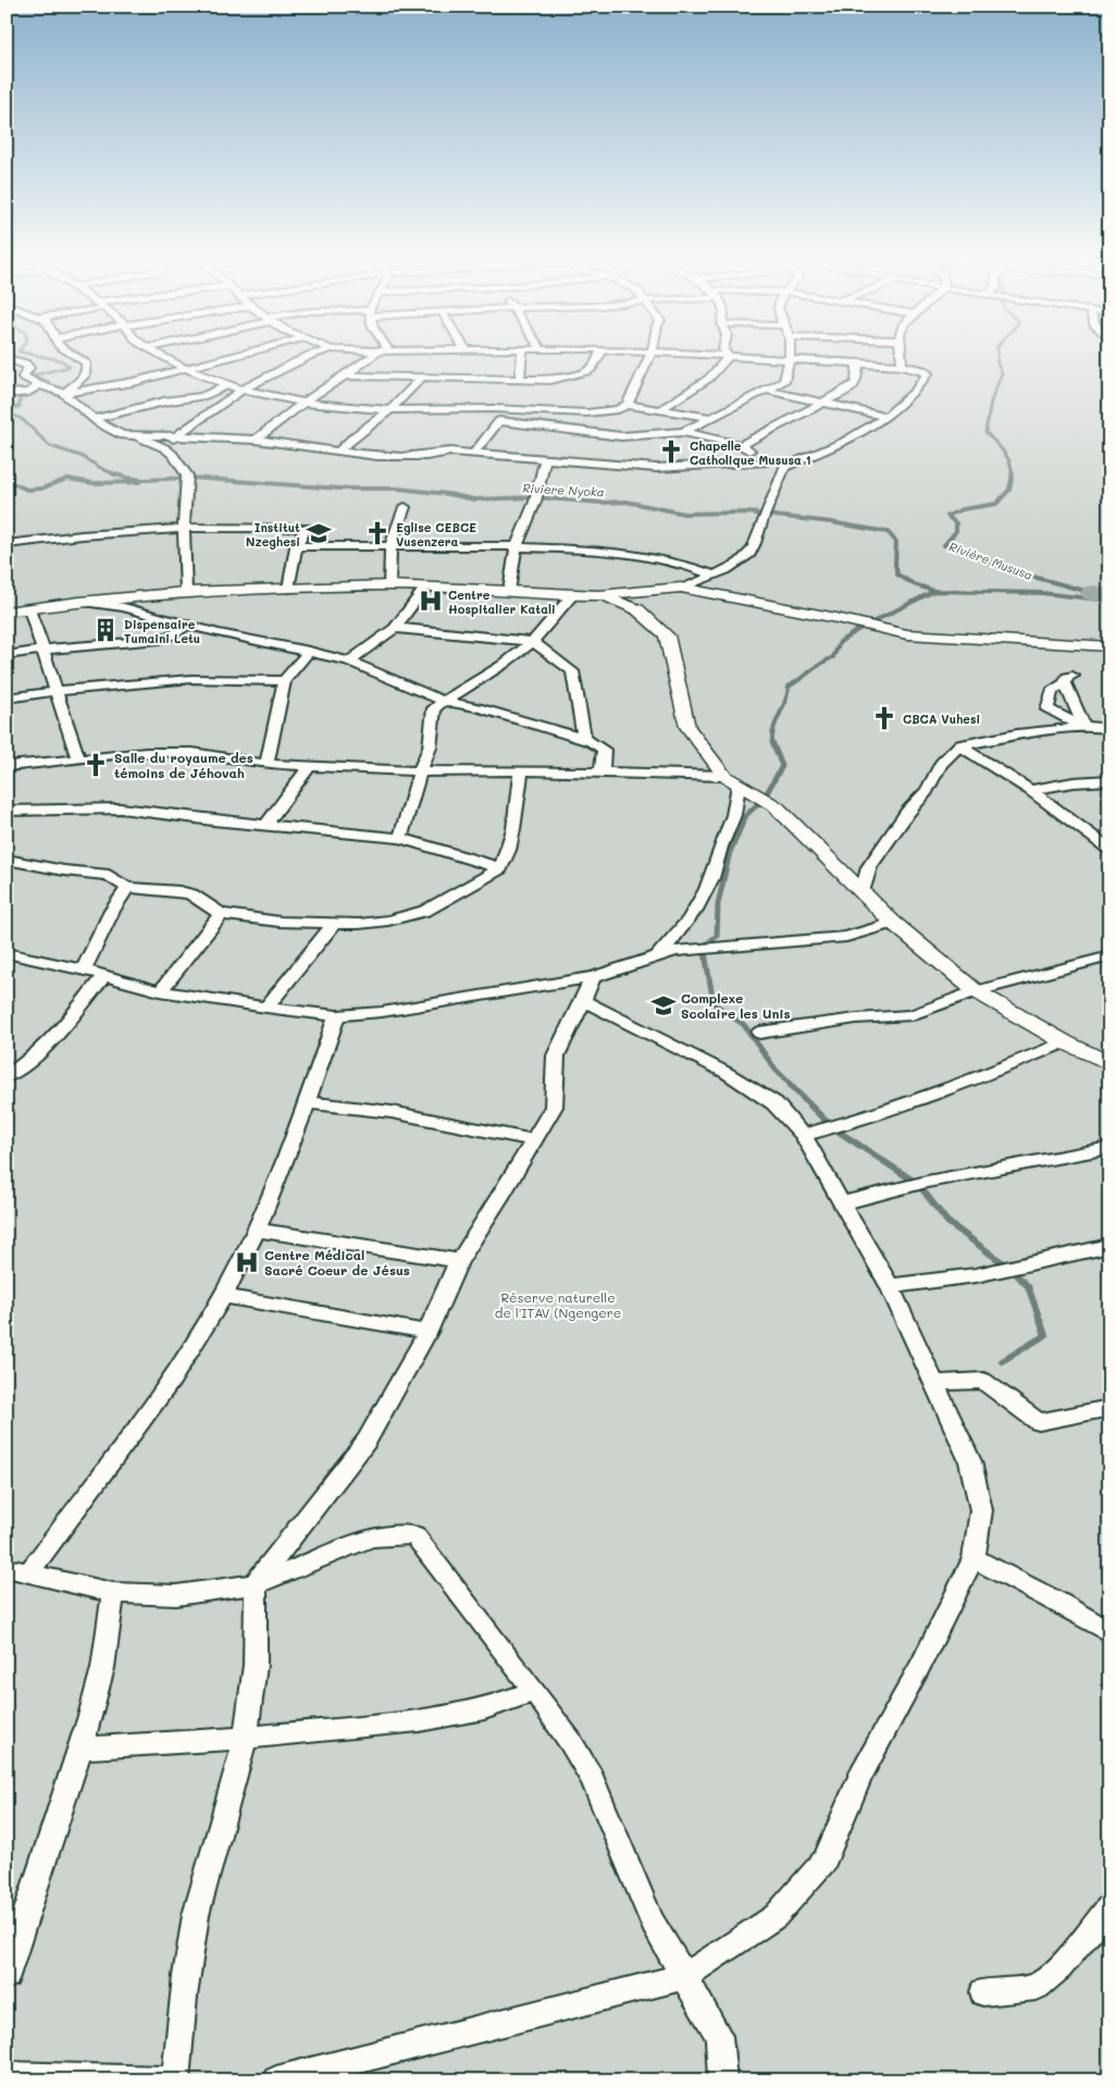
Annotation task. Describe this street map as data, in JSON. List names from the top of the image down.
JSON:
{
  "water": ["Riviere Nyoka", "Rivière Mususa"],
  "parks": ["Réserve naturelle de l'ITAV (Ngengere"],
  "places": {
    "church": [
      "Chapelle Catholique Mususa 1",
      "Eglise CEBCE Vusenzera",
      "CBCA Vuhesi",
      "Salle du royaume des témoins de Jéhovah"
    ],
    "school or university": ["Institut Nzeghesi", "Complexe Scolaire les Unis"],
    "hospital": ["Centre Hospitalier Katali", "Centre Médical Sacré Coeur de Jésus"],
    "building": ["Dispensaire Tumaini Letu"]
  }
}
